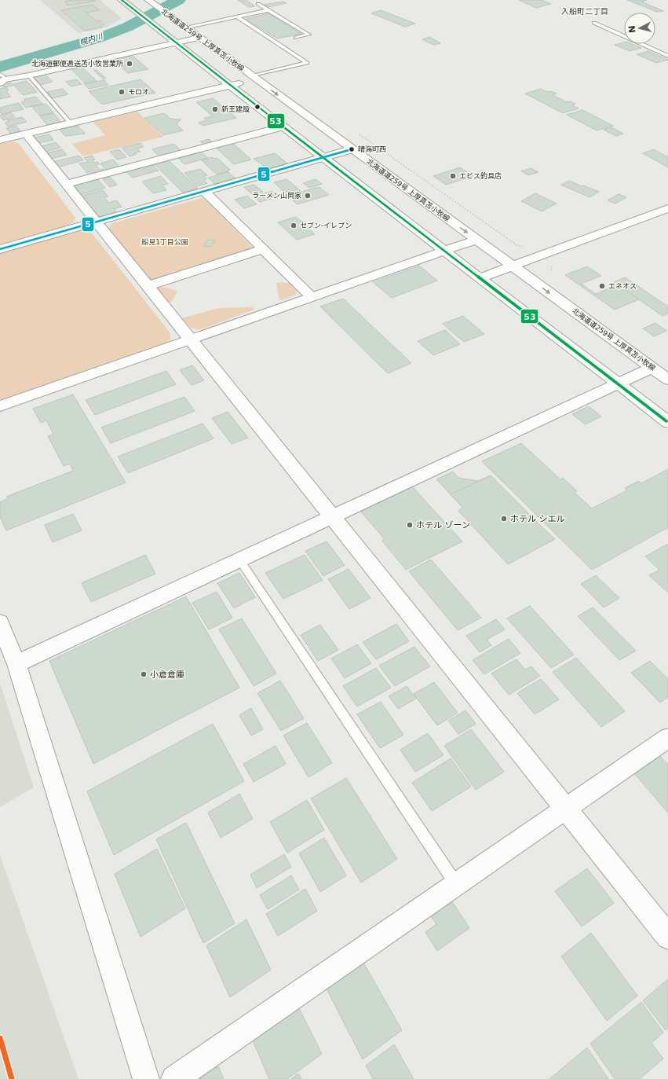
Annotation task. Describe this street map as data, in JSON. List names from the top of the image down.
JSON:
{
  "streets": {
    "street": ["北海道道259号 上厚真苫小牧線"]
  },
  "districts": ["入船町二丁目"],
  "water": ["幌内川"],
  "parks": ["船見1丁目公園"],
  "places": [
    "北海道郵便逓送苫小牧営業所",
    "モロオ",
    "新王建設",
    "晴海町西",
    "エビス釣具店",
    "ラーメン山岡家",
    "セブン-イレブン",
    "エネオス",
    "ホテル シエル",
    "ホテル ゾーン",
    "小倉倉庫"
  ],
  "lines": ["transit line 53", "transit line 5"],
  "north": "left"
}
